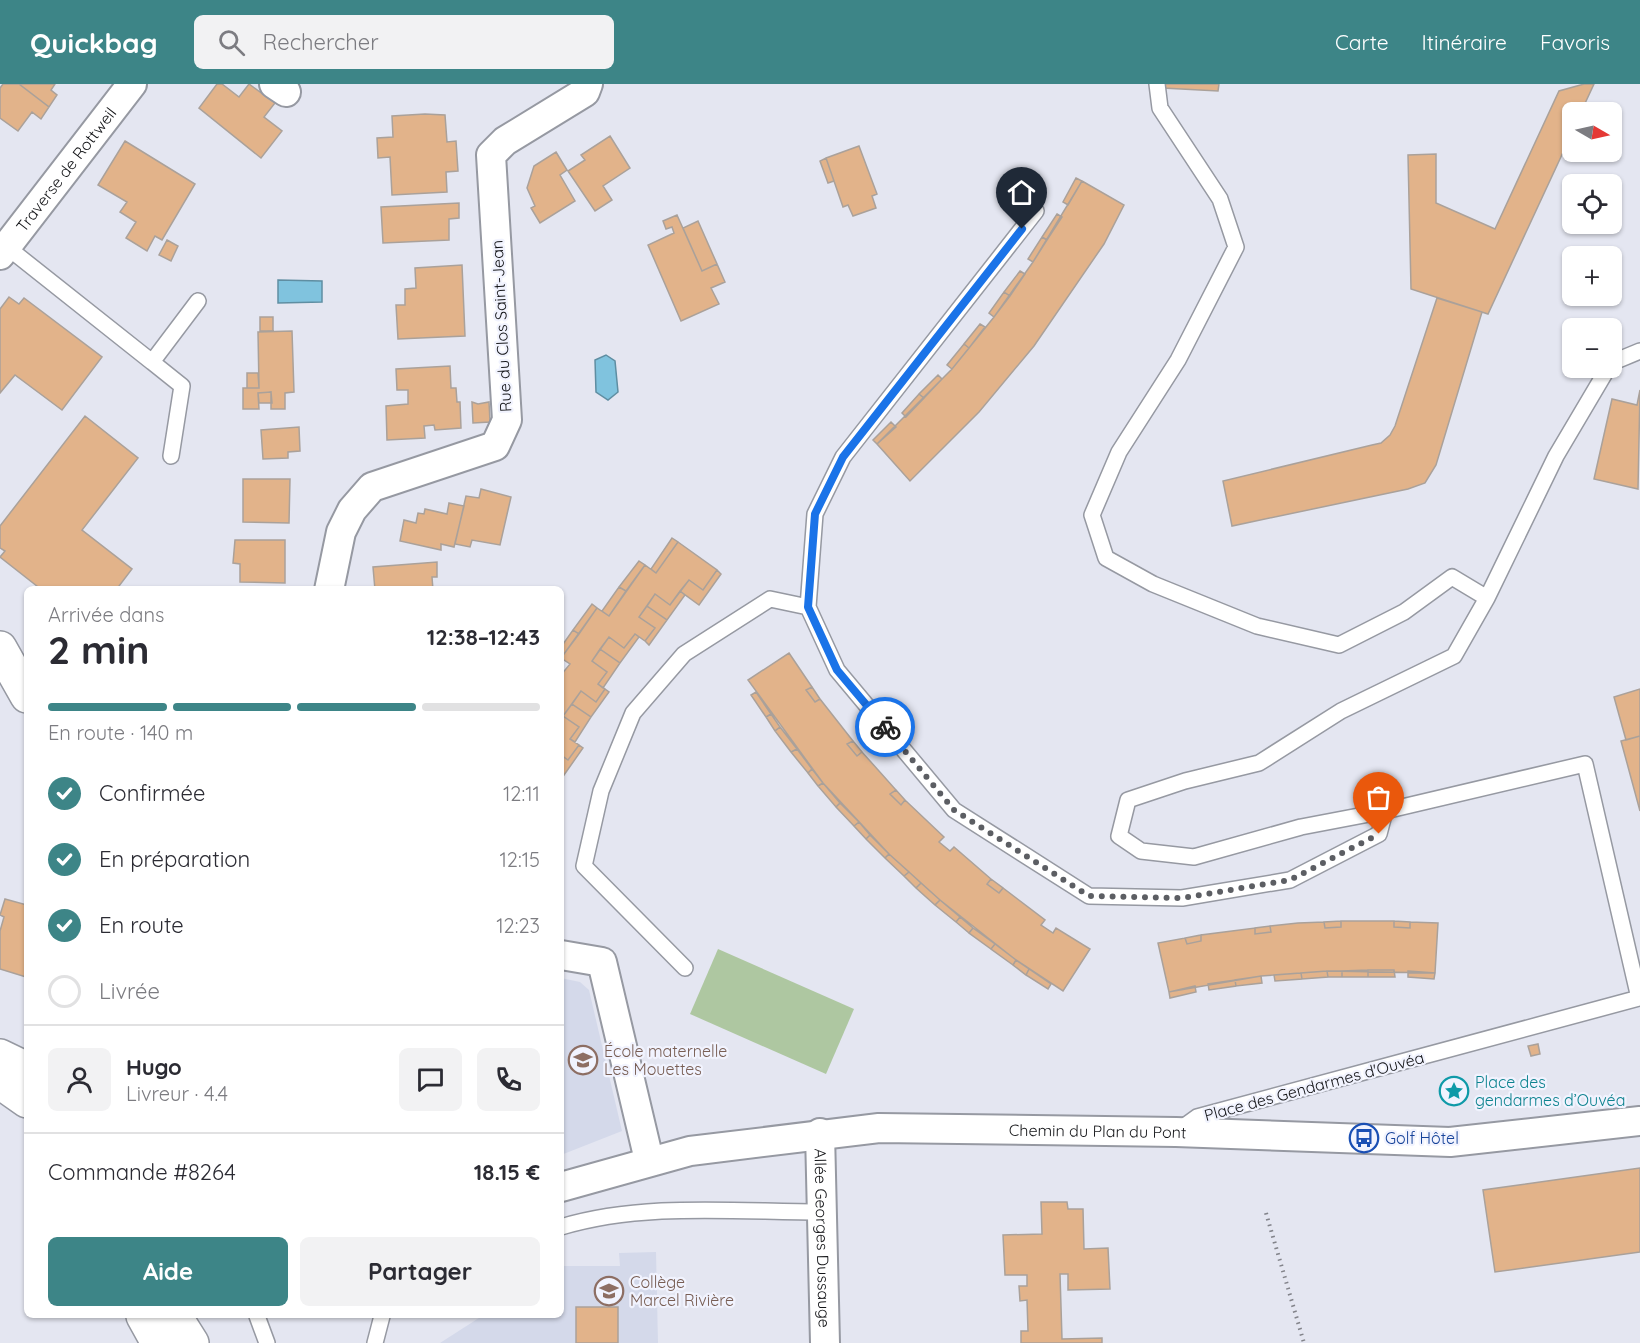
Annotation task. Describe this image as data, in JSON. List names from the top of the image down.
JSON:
{
  "streets": {
    "street": [
      "Traverse de Rottweil",
      "Rue du Clos Saint-Jean",
      "Chemin du Plan du Pont",
      "Allée Georges Dussauge"
    ],
    "lane": ["Place des Gendarmes d'Ouvéa"]
  },
  "crossings": [
    ["Place des Gendarmes d'Ouvéa", "Chemin du Plan du Pont"],
    ["Chemin du Plan du Pont", "Allée Georges Dussauge"]
  ],
  "places": {
    "school or university": ["École maternelle Les Mouettes", "Collège Marcel Rivière"],
    "place": ["Place des gendarmes d’Ouvéa"],
    "bus stop": ["Golf Hôtel"]
  },
  "north": "right",
  "page": {
    "header": "Quickbag",
    "search": "Rechercher",
    "nav": ["Carte", "Itinéraire", "Favoris"],
    "map_buttons": ["+", "−"],
    "heading": ["2 min", "Arrivée dans", "12:38–12:43"],
    "panel": [
      "Hugo",
      "Livreur · 4.4",
      "Commande #8264",
      "18.15 €"
    ],
    "bar": "En route · 140 m",
    "list": [
      ["Confirmée", "12:11"],
      ["En préparation", "12:15"],
      ["En route", "12:23"],
      "Livrée"
    ],
    "buttons": ["Aide", "Partager"]
  }
}
